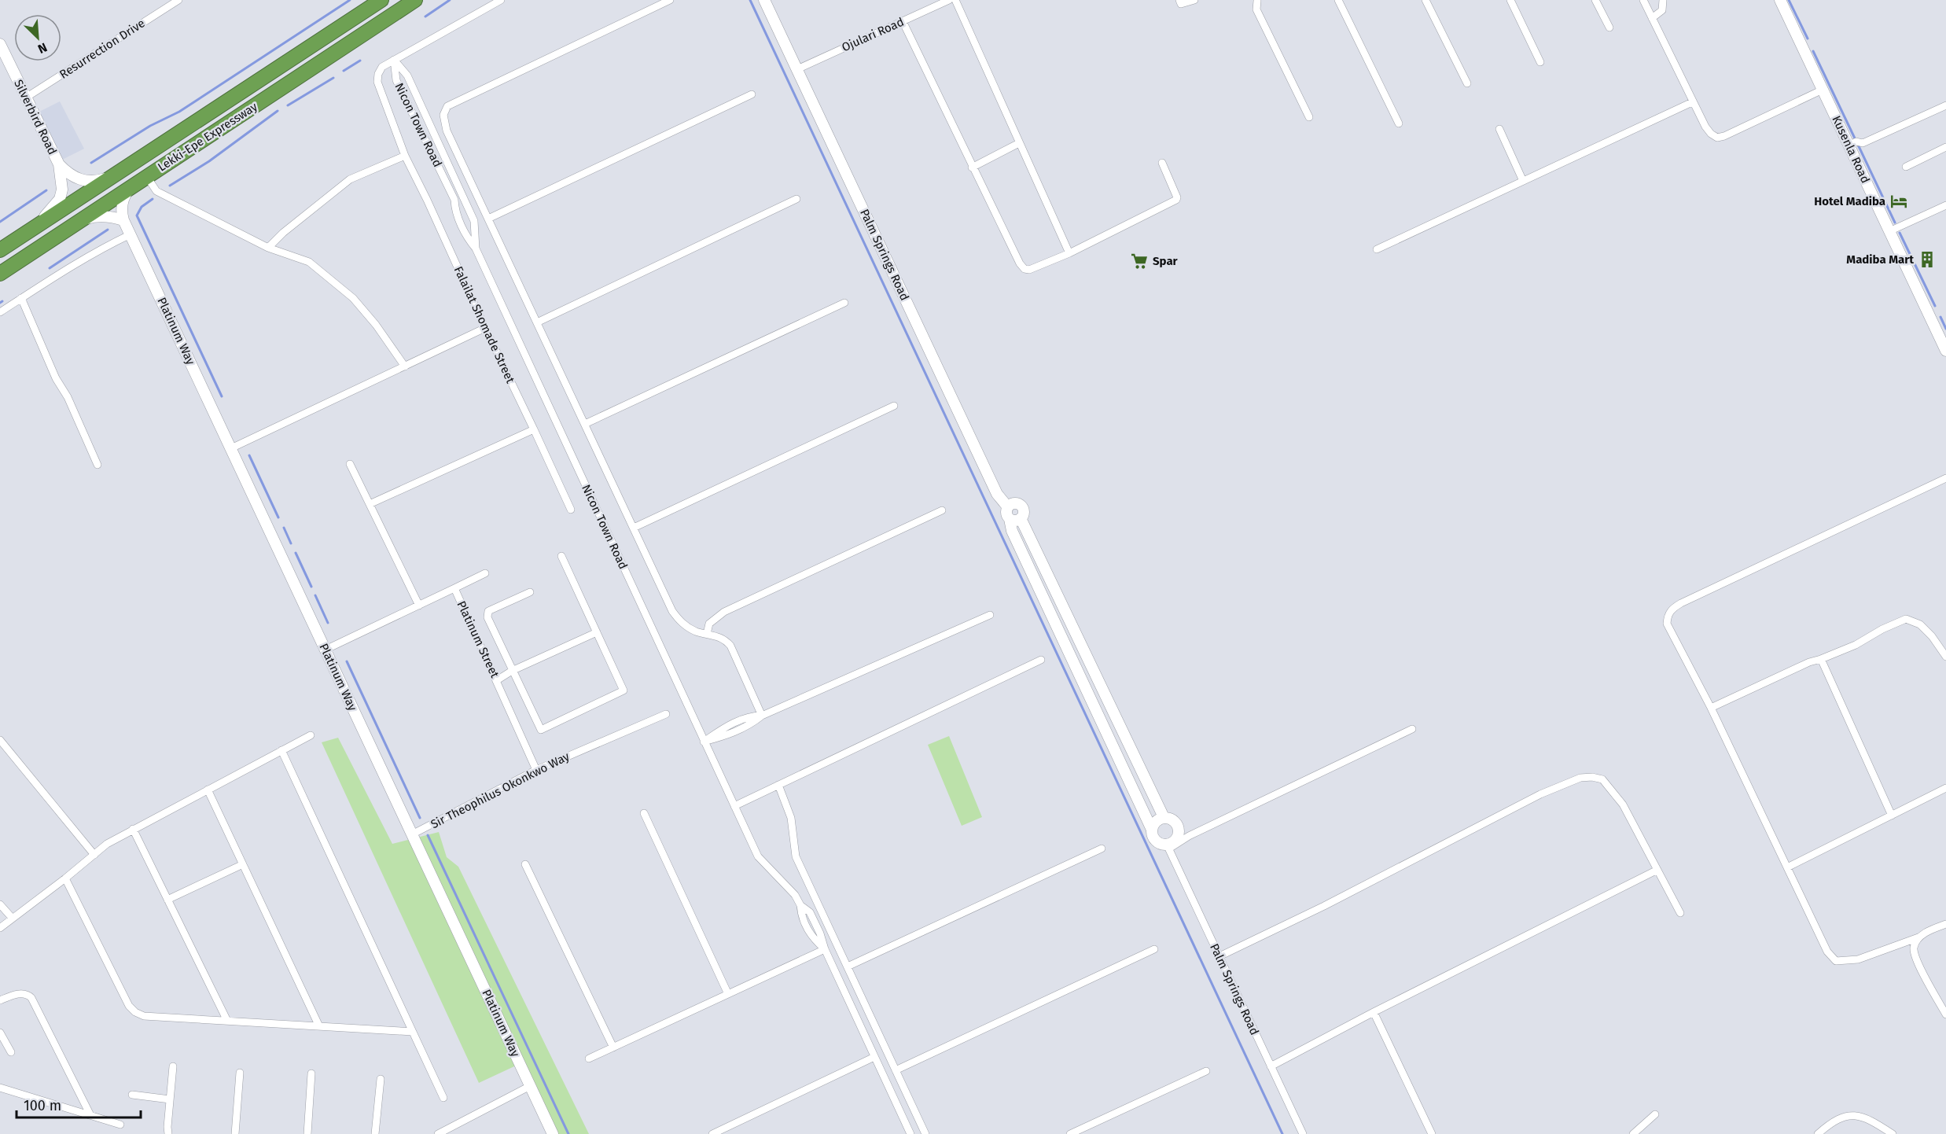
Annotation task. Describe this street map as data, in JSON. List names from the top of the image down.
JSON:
{
  "streets": {
    "highway": ["Lekki-Epe Expressway"],
    "street": [
      "Ojulari Road",
      "Resurrection Drive",
      "Silverbird Road",
      "Nicon Town Road",
      "Kusenla Road",
      "Palm Springs Road",
      "Falailat Shomade Street",
      "Platinum Way",
      "Platinum Street",
      "Sir Theophilus Okonkwo Way"
    ]
  },
  "crossings": [
    ["Ojulari Road", "Palm Springs Road"],
    ["Resurrection Drive", "Silverbird Road"],
    ["Nicon Town Road", "Falailat Shomade Street"],
    ["Lekki-Epe Expressway", "Platinum Way"],
    ["Platinum Way", "Platinum Street"],
    ["Platinum Way", "Sir Theophilus Okonkwo Way"],
    ["Platinum Street", "Sir Theophilus Okonkwo Way"]
  ],
  "places": {
    "hotel": ["Hotel Madiba"],
    "building": ["Madiba Mart"],
    "supermarket": ["Spar"]
  },
  "scale_bar": "100 m",
  "north": "bottom right"
}
